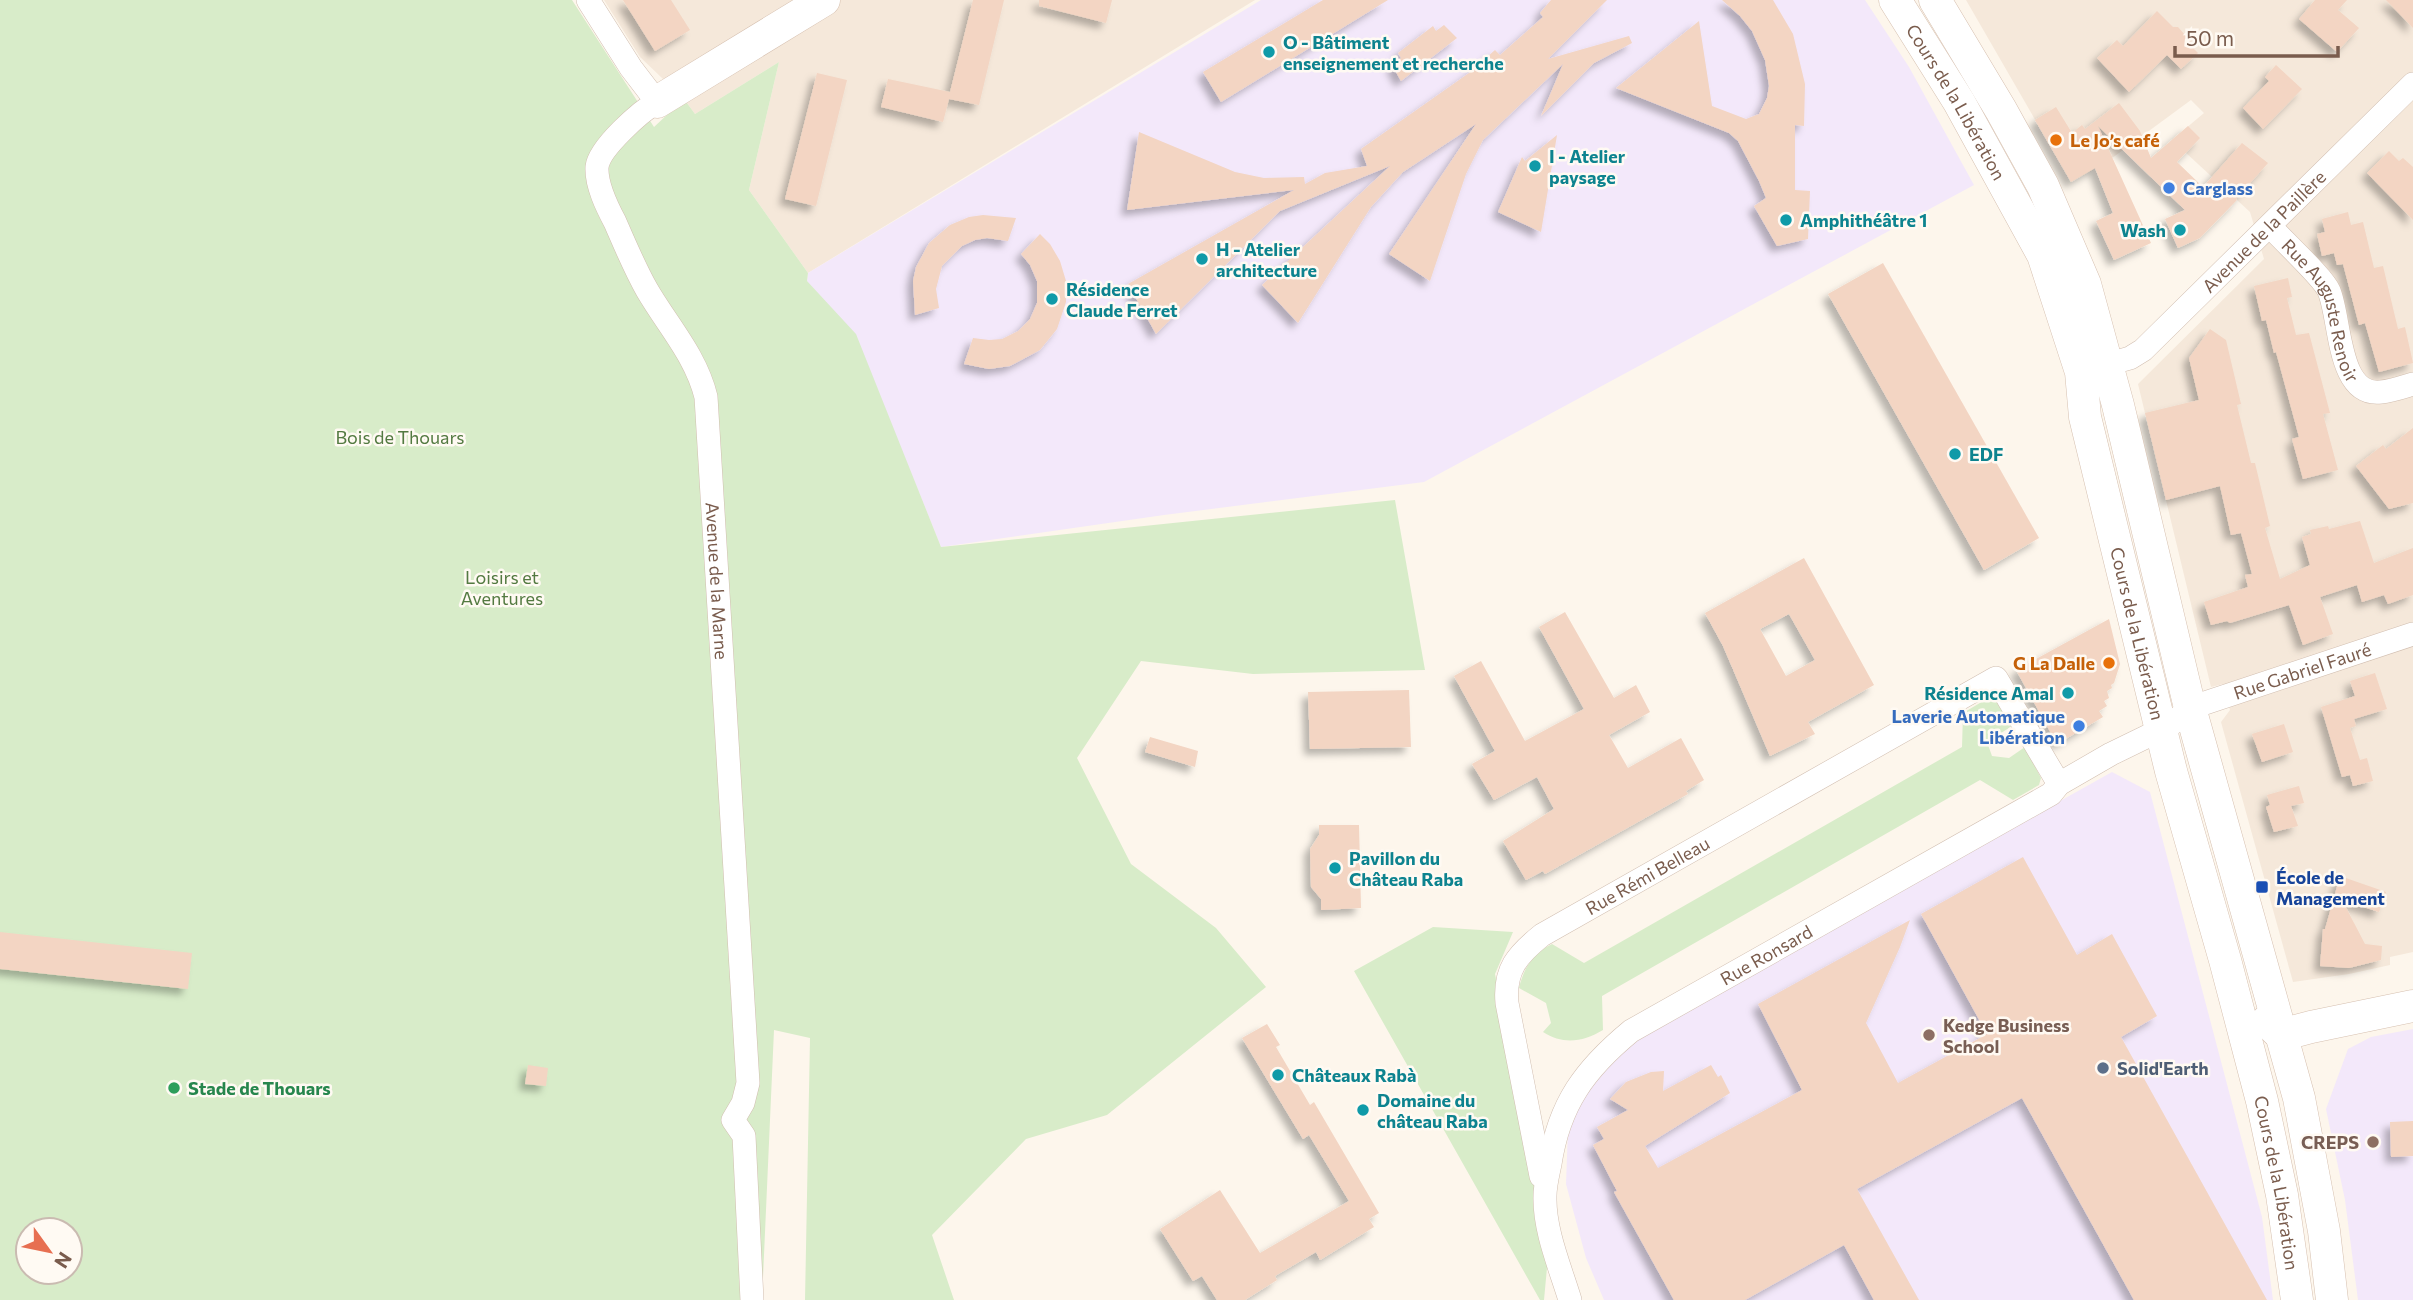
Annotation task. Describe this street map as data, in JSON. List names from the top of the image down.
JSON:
{
  "streets": {
    "main road": ["Cours de la Libération", "Avenue de la Marne"],
    "street": [
      "Avenue de la Paillère",
      "Rue Auguste Renoir",
      "Rue Gabriel Fauré",
      "Rue Rémi Belleau",
      "Rue Ronsard"
    ]
  },
  "crossings": [
    ["Cours de la Libération", "Avenue de la Paillère"],
    ["Cours de la Libération", "Rue Gabriel Fauré"],
    ["Cours de la Libération", "Rue Ronsard"],
    ["Avenue de la Paillère", "Rue Auguste Renoir"],
    ["Rue Gabriel Fauré", "Rue Ronsard"],
    ["Rue Rémi Belleau", "Rue Ronsard"]
  ],
  "parks": ["Bois de Thouars", "Loisirs et Aventures"],
  "places": {
    "other": [
      "O - Bâtiment enseignement et recherche",
      "Le Jo’s café",
      "I - Atelier paysage",
      "Carglass",
      "Amphithéâtre 1",
      "Wash",
      "H - Atelier architecture",
      "Résidence Claude Ferret",
      "EDF",
      "G La Dalle",
      "Résidence Amal",
      "Laverie Automatique Libération",
      "Pavillon du Château Raba",
      "Kedge Business School",
      "Solid'Earth",
      "Châteaux Rabà",
      "Stade de Thouars",
      "Domaine du château Raba",
      "CREPS"
    ],
    "transit": ["École de Management"]
  },
  "scale_bar": "50 m",
  "north": "bottom right"
}
